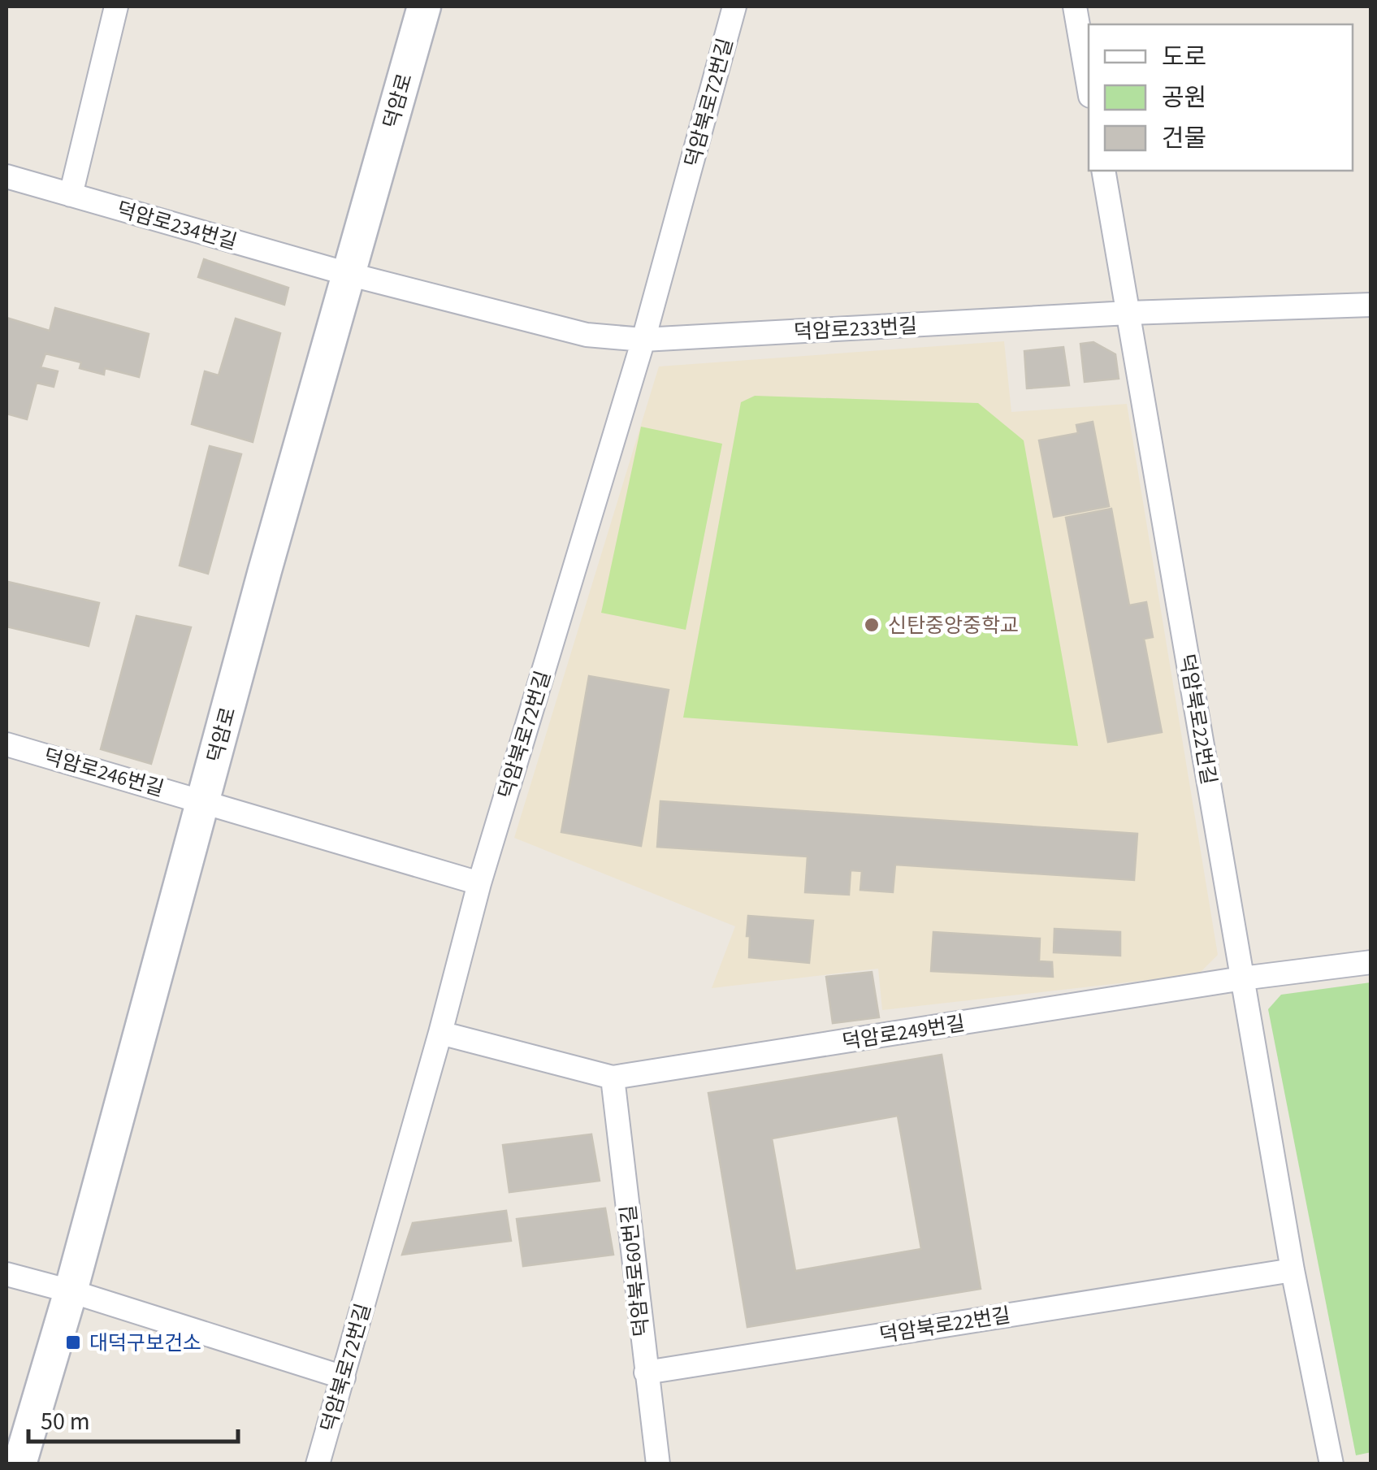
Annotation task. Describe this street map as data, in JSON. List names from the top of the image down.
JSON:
{
  "streets": {
    "street": [
      "덕암로",
      "덕암북로72번길",
      "덕암로234번길",
      "덕암로233번길",
      "덕암북로22번길",
      "덕암로246번길",
      "덕암로249번길",
      "덕암북로60번길"
    ]
  },
  "crossings": [
    ["덕암로", "덕암로234번길"],
    ["덕암로", "덕암로233번길"],
    ["덕암로", "덕암로246번길"],
    ["덕암북로72번길", "덕암로233번길"],
    ["덕암북로72번길", "덕암로246번길"],
    ["덕암북로72번길", "덕암로249번길"],
    ["덕암로234번길", "덕암로233번길"],
    ["덕암로233번길", "덕암북로22번길"],
    ["덕암북로22번길", "덕암로249번길"],
    ["덕암북로22번길", "덕암북로60번길"],
    ["덕암로249번길", "덕암북로60번길"]
  ],
  "places": {
    "other": ["신탄중앙중학교"],
    "transit": ["대덕구보건소"]
  },
  "legend": ["도로", "공원", "건물"],
  "scale_bar": "50 m"
}
